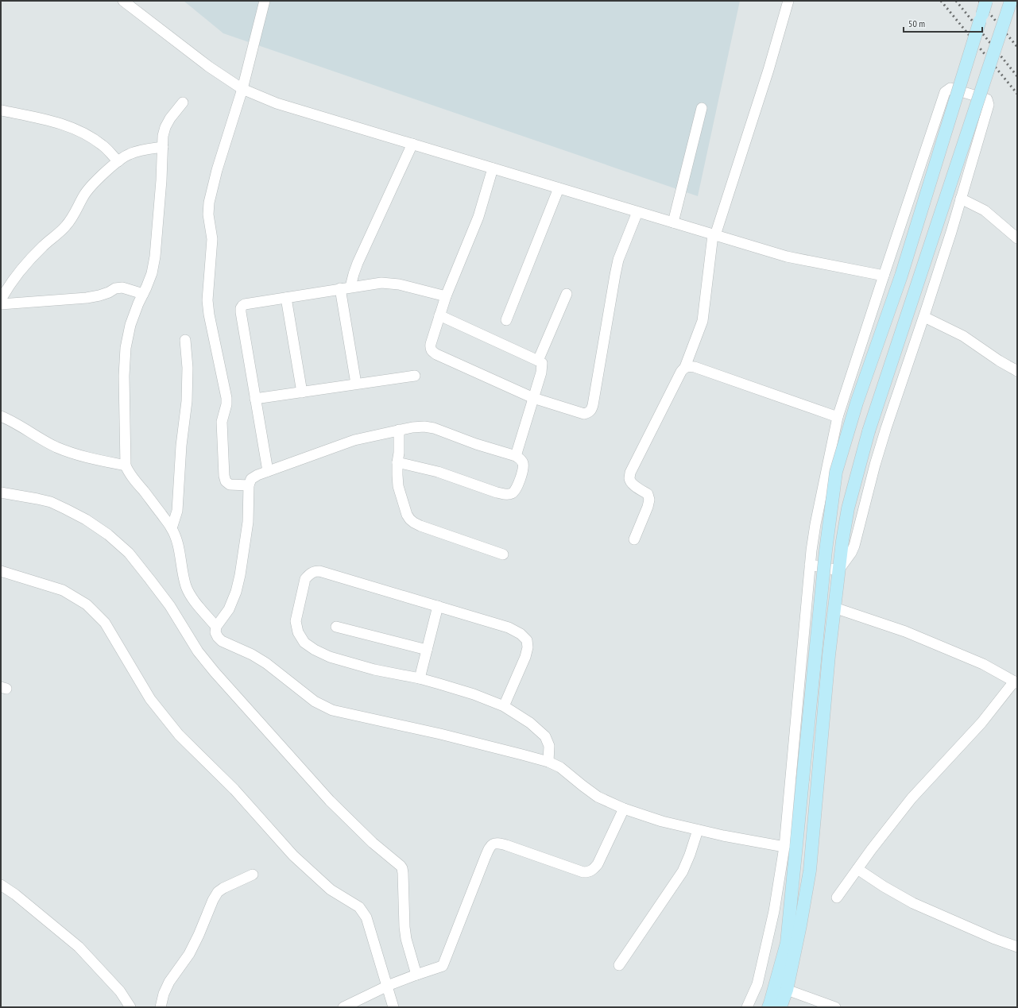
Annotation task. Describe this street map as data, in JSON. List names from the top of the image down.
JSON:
{
  "scale_bar": "50 m"
}
